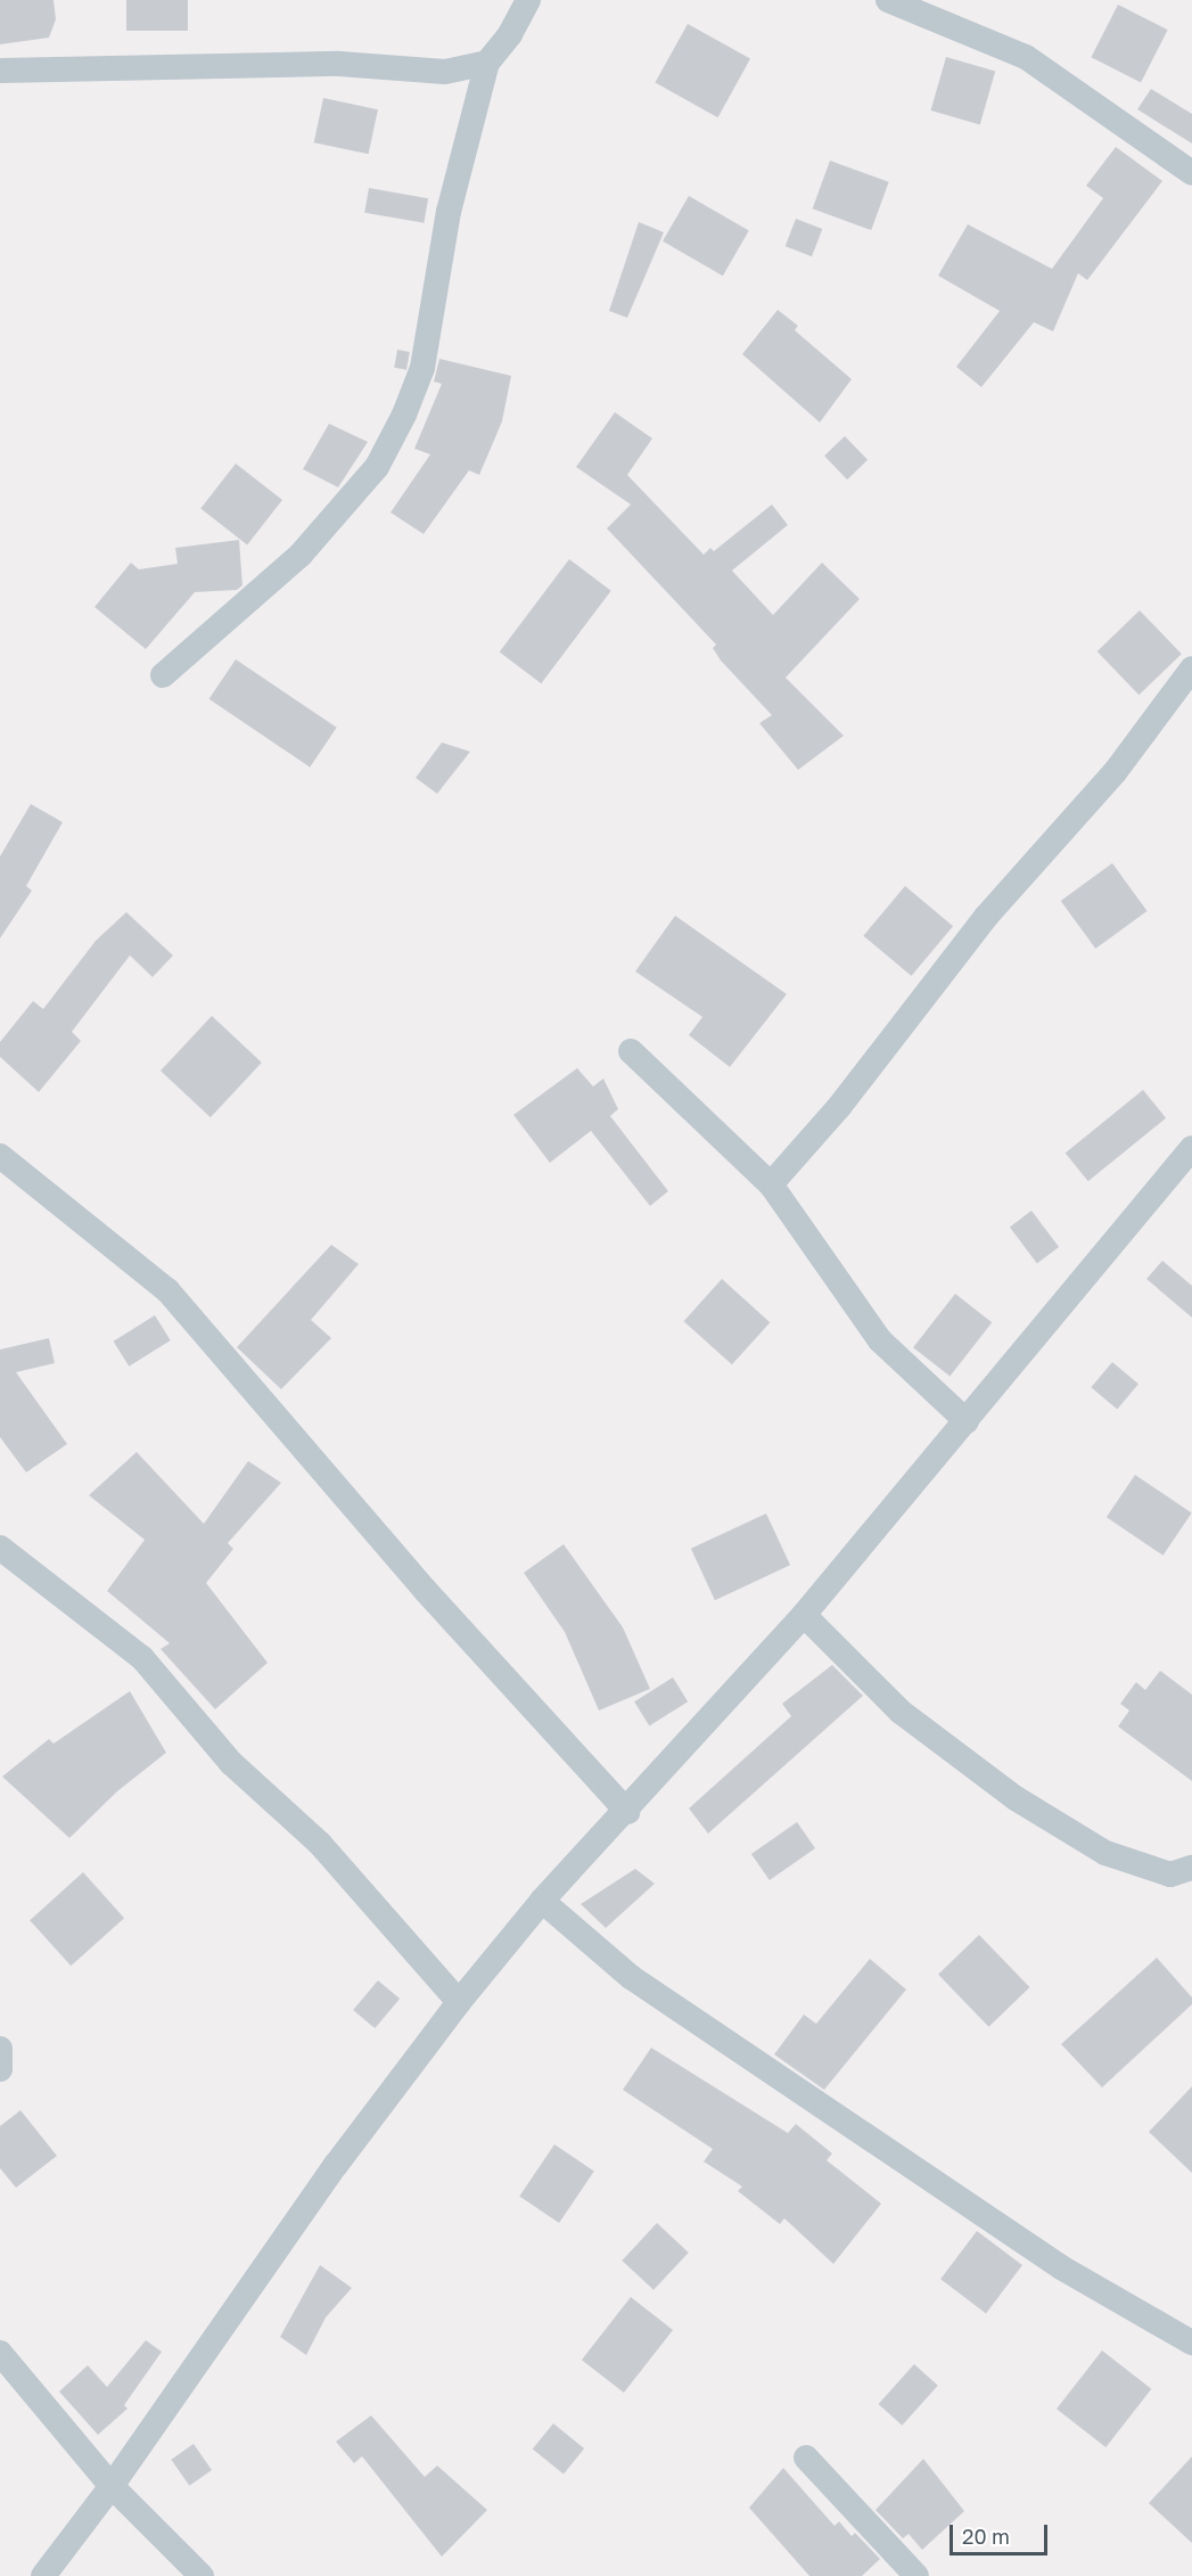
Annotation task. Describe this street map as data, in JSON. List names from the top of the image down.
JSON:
{
  "scale_bar": "20 m"
}
